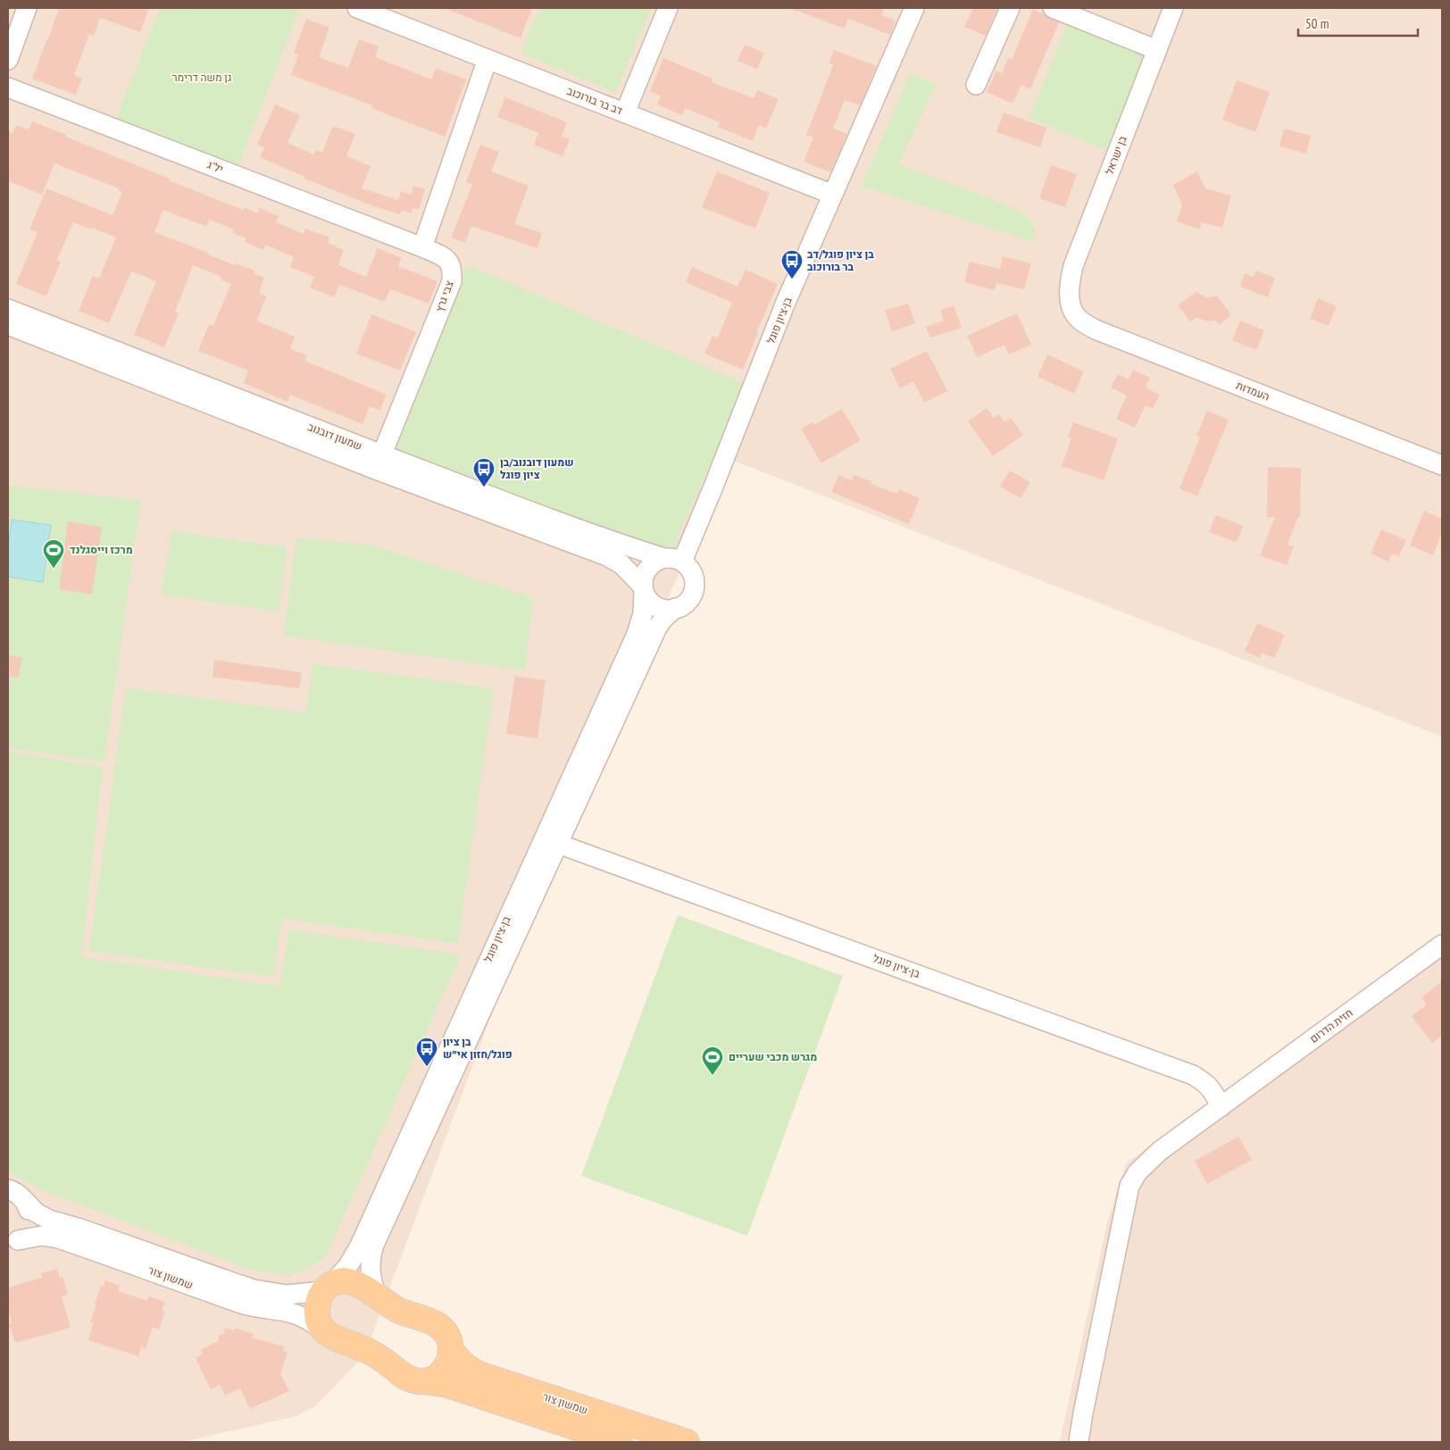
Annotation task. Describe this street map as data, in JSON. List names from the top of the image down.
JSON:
{
  "streets": {
    "main road": ["שמשון צור"],
    "street": [
      "דב בר בורוכוב",
      "בן ישראל",
      "יל\"ג",
      "צבי גרץ",
      "בן-ציון פוגל",
      "העמדות",
      "שמעון דובנוב",
      "חזית הדרום"
    ]
  },
  "crossings": [
    ["דב בר בורוכוב", "בן-ציון פוגל"],
    ["בן ישראל", "העמדות"],
    ["יל\"ג", "צבי גרץ"],
    ["צבי גרץ", "שמעון דובנוב"],
    ["בן-ציון פוגל", "שמעון דובנוב"],
    ["בן-ציון פוגל", "חזית הדרום"],
    ["בן-ציון פוגל", "שמשון צור"]
  ],
  "parks": ["גן משה דרימר"],
  "places": {
    "bus stop": ["בן ציון פוגל/דב בר בורוכוב", "שמעון דובנוב/בן ציון פוגל", "בן ציון פוגל/חזון אי״ש"],
    "sports": ["מרכז וייסגלנד", "מגרש מכבי שעריים"]
  },
  "scale_bar": "50 m"
}
